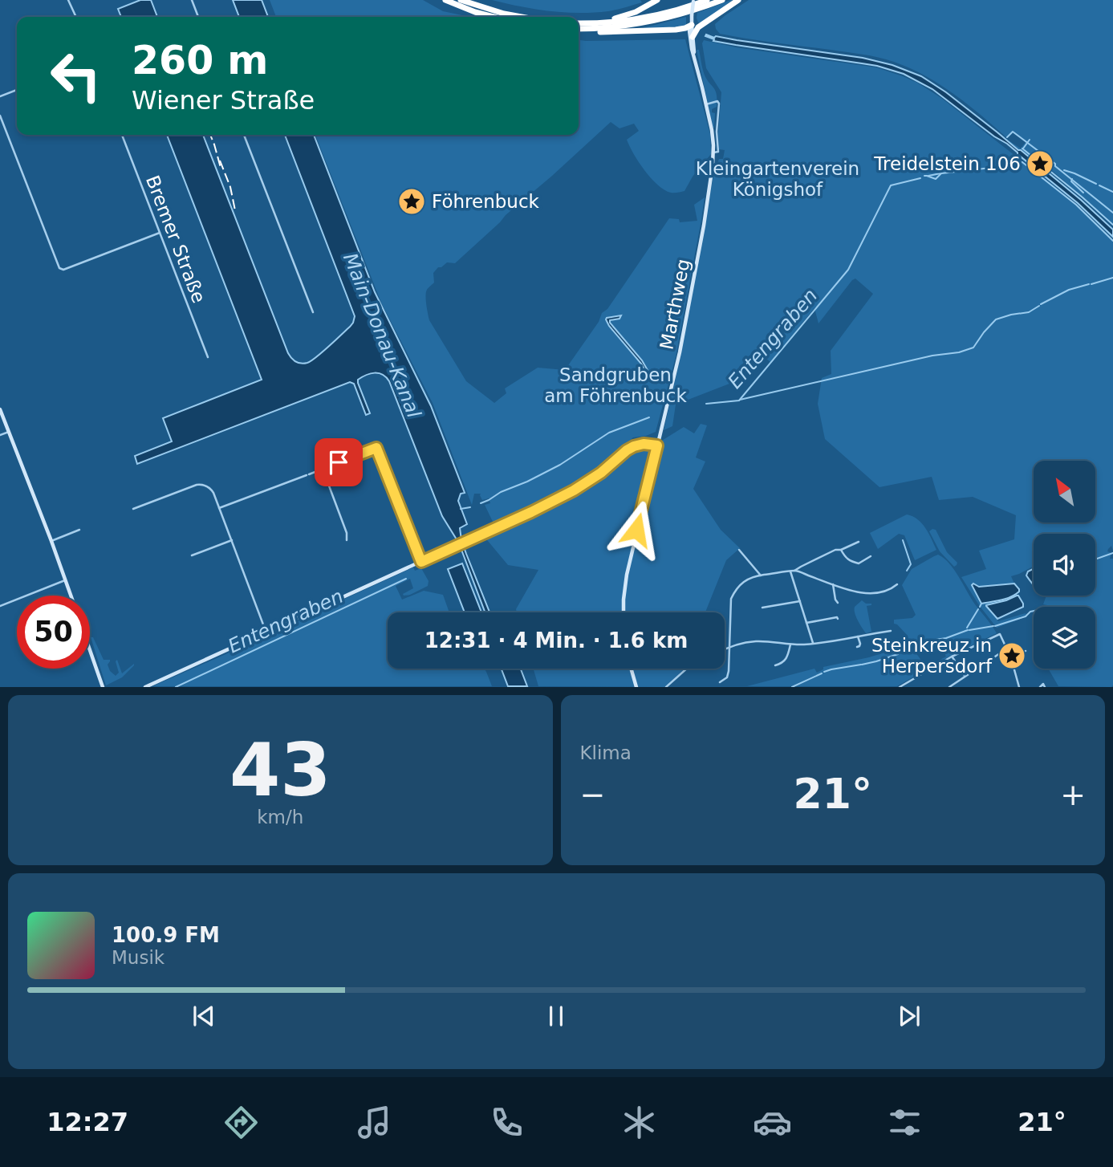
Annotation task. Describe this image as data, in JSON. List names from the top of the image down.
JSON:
{
  "streets": {
    "main road": ["Marthweg"],
    "street": ["Bremer Straße"]
  },
  "water": ["Main-Donau-Kanal", "Entengraben"],
  "parks": ["Kleingartenverein Königshof", "Sandgruben am Föhrenbuck"],
  "places": {
    "place": ["Treidelstein 106", "Föhrenbuck", "Steinkreuz in Herpersdorf"]
  },
  "north": "top left",
  "page": {
    "turn": ["260 m", "Wiener Straße"],
    "limit": "50",
    "trip": "12:31 · 4 Min. · 1.6 km",
    "tile": [
      ["43", "km/h"],
      "Klima"
    ],
    "heat": ["−", "21°", "+"],
    "song": ["100.9 FM", "Musik"],
    "tabs": ["12:27", "21°"]
  }
}
